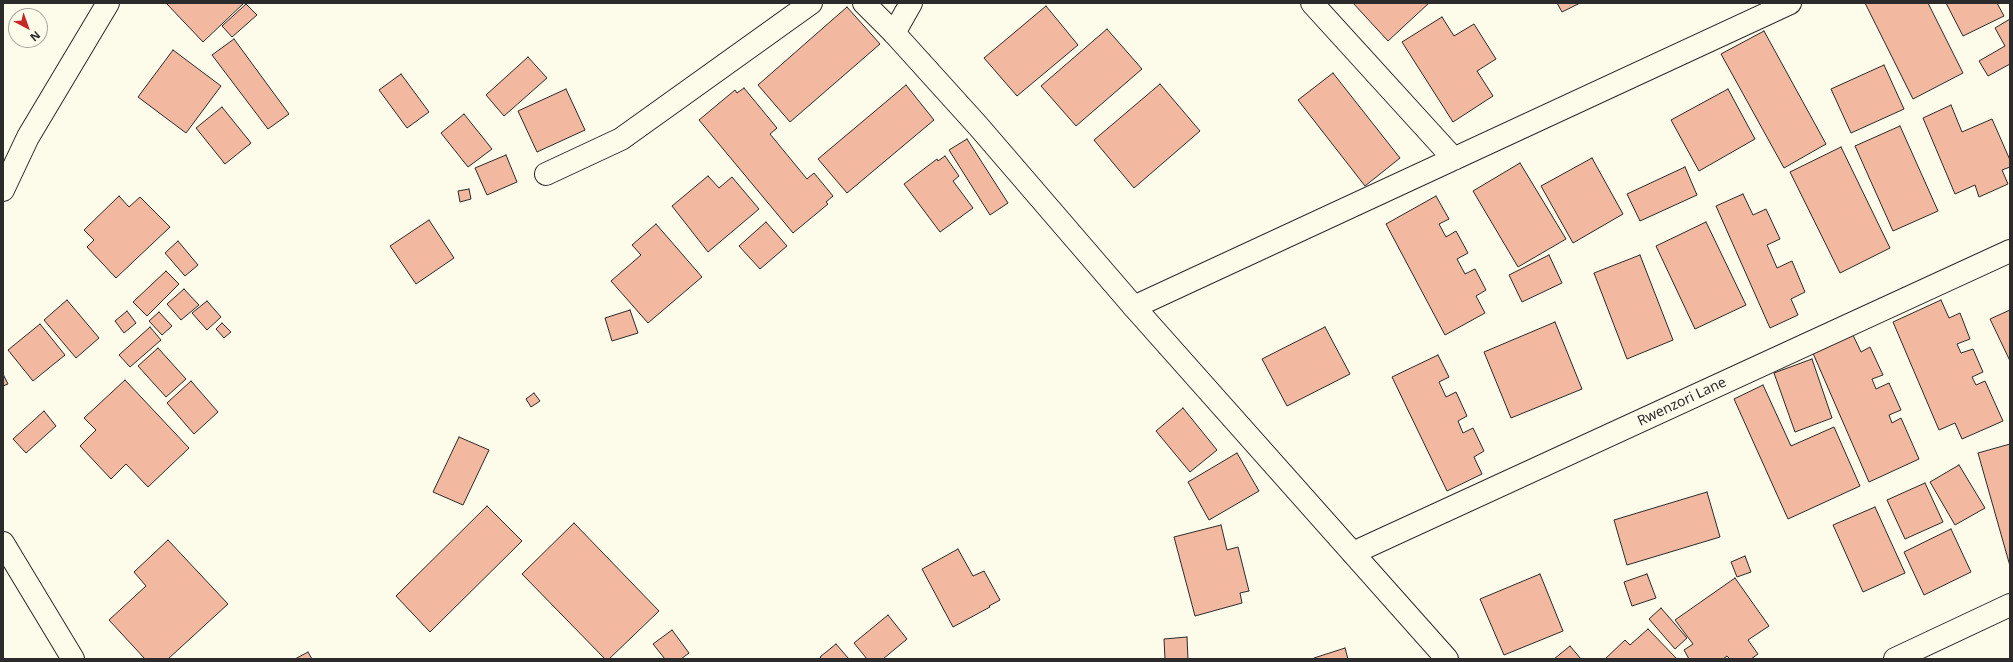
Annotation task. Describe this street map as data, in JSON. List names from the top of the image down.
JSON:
{
  "streets": {
    "street": ["Rwenzori Lane"]
  },
  "north": "bottom right"
}
